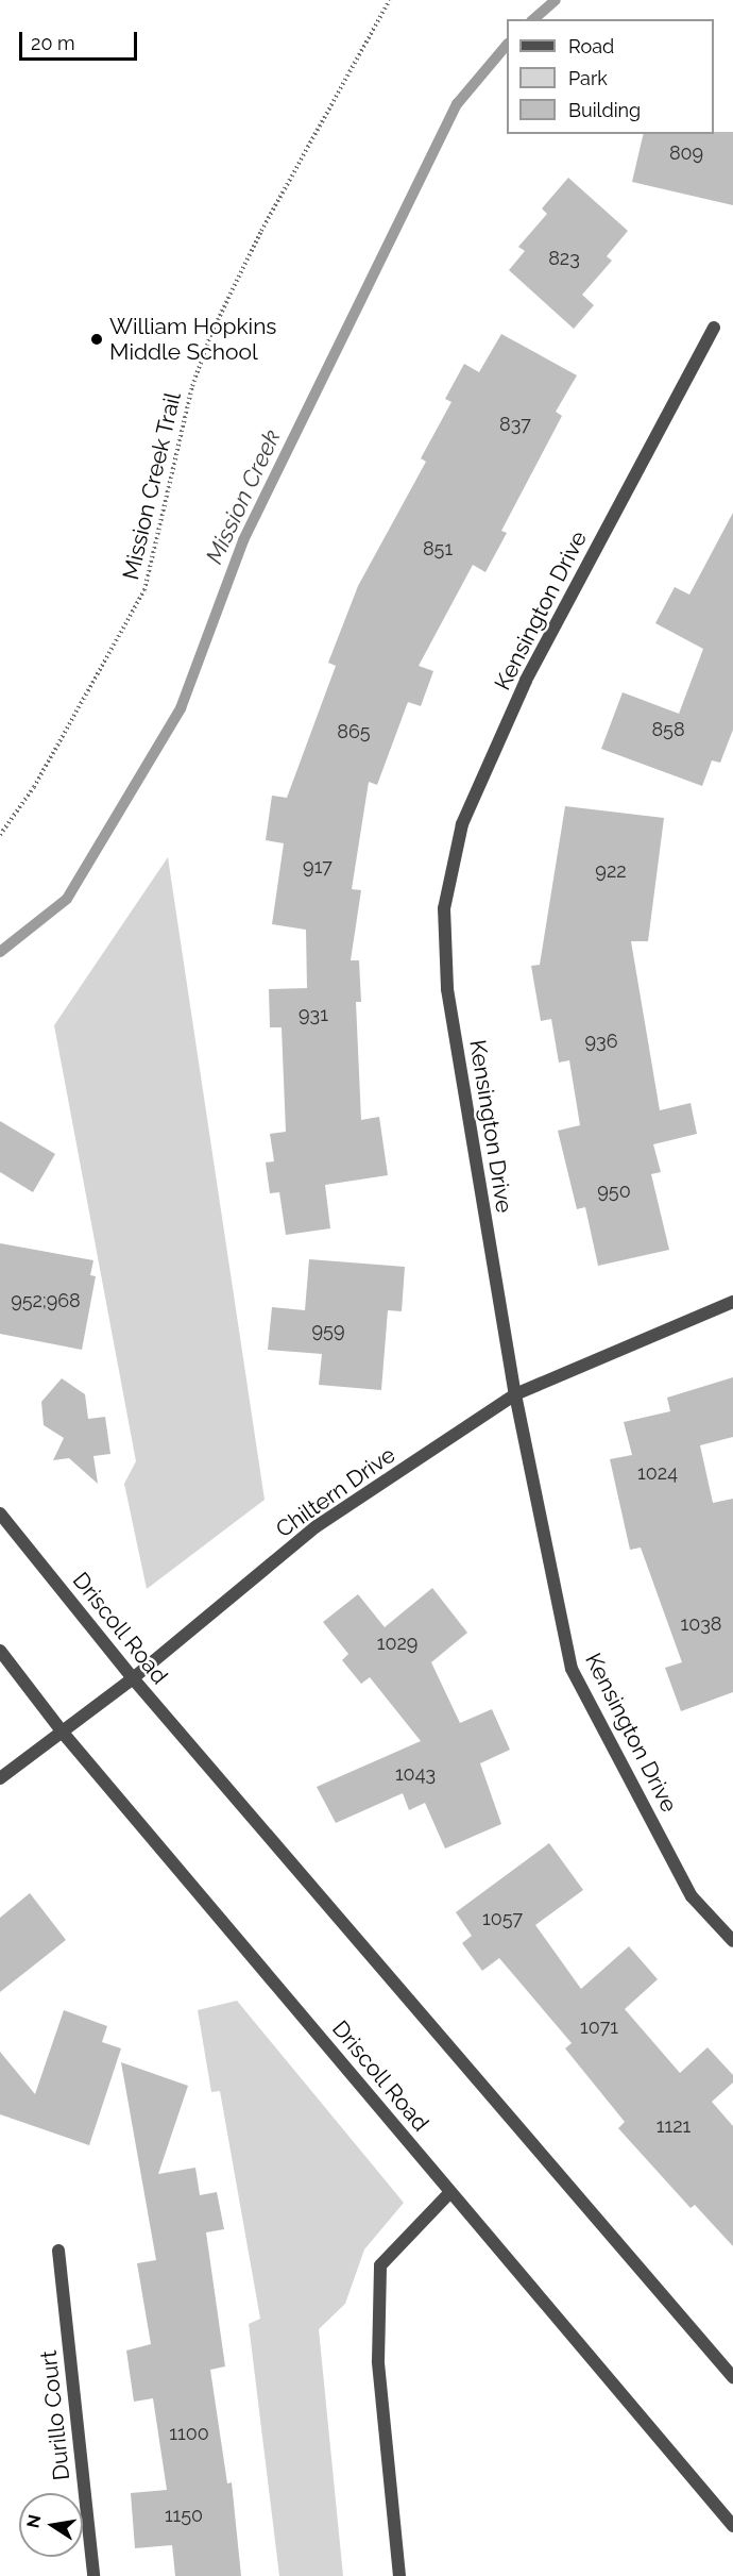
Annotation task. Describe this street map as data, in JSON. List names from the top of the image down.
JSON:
{
  "streets": {
    "street": [
      "Kensington Drive",
      "Chiltern Drive",
      "Driscoll Road",
      "Durillo Court"
    ],
    "path": ["Mission Creek Trail"]
  },
  "crossings": [
    ["Kensington Drive", "Chiltern Drive"],
    ["Chiltern Drive", "Driscoll Road"]
  ],
  "water": ["Mission Creek"],
  "places": ["William Hopkins Middle School"],
  "house_numbers": [
    "809",
    "823",
    "837",
    "851",
    "858",
    "865",
    "917",
    "922",
    "931",
    "936",
    "950",
    "952;968",
    "959",
    "1024",
    "1038",
    "1029",
    "1043",
    "1057",
    "1071",
    "1121",
    "1100",
    "1150"
  ],
  "legend": ["Road", "Park", "Building"],
  "scale_bar": "20 m",
  "north": "left"
}
